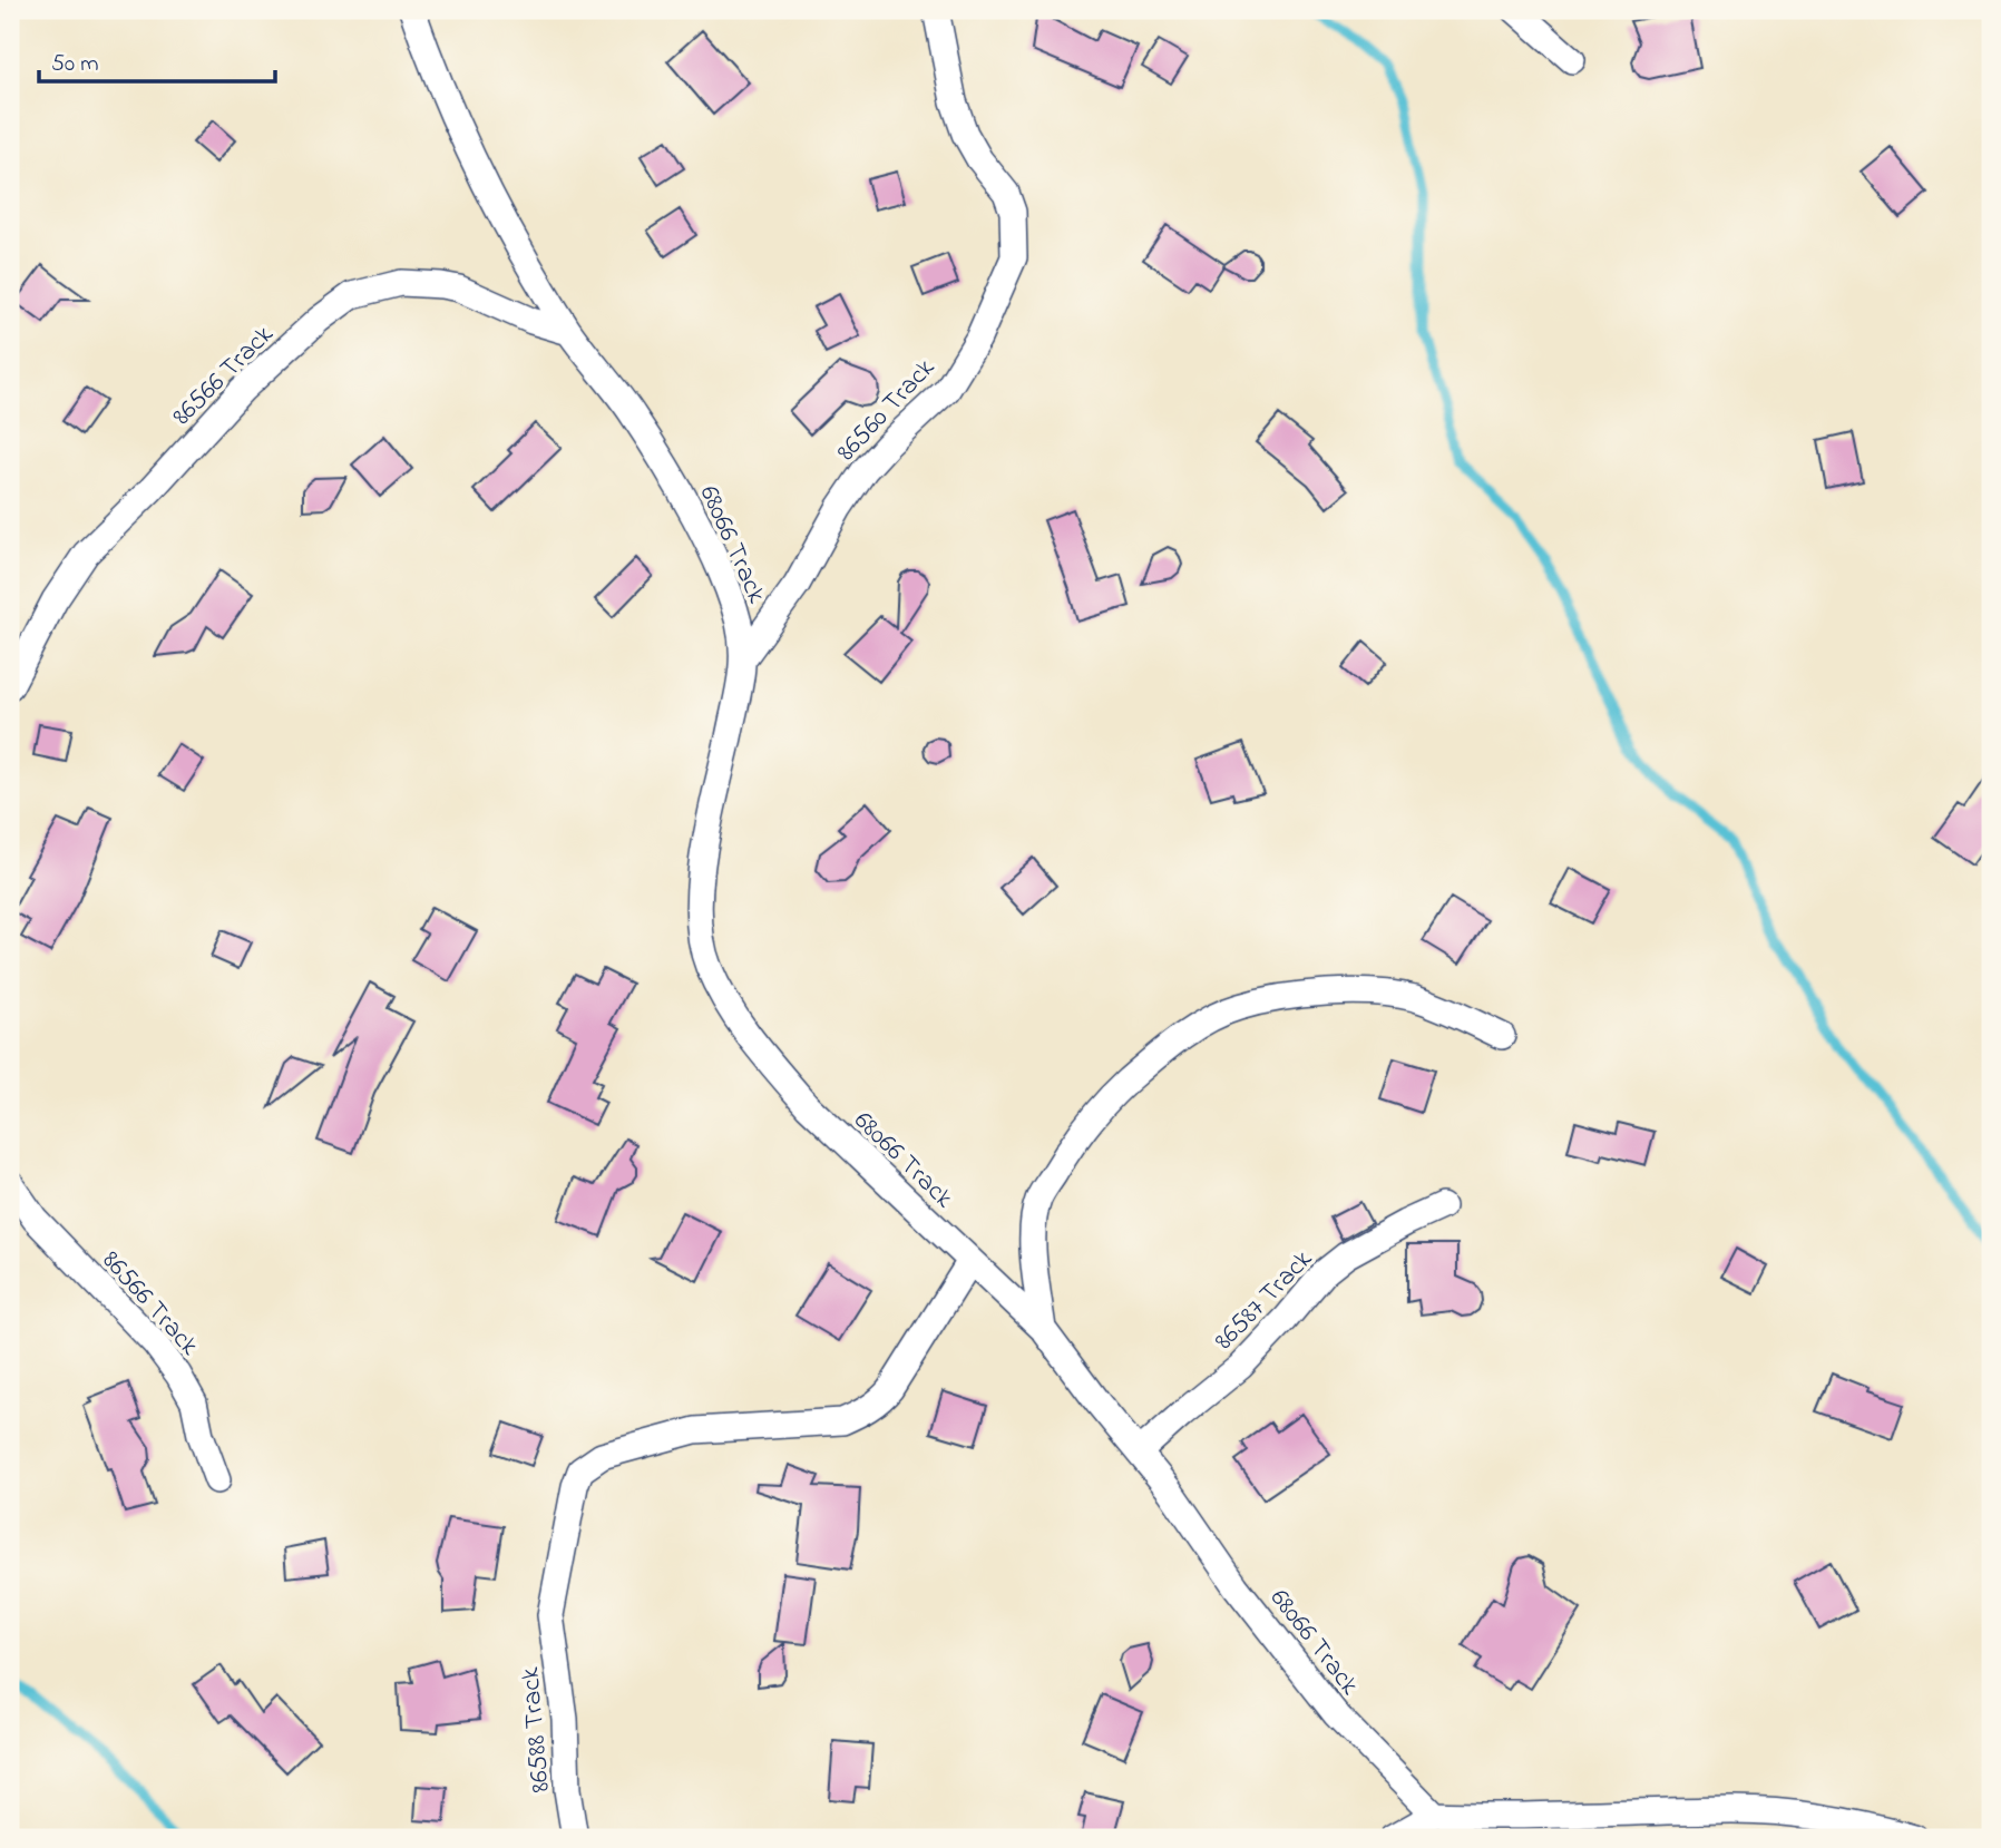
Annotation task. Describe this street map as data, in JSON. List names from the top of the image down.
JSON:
{
  "streets": {
    "street": [
      "86566 Track",
      "86560 Track",
      "68066 Track",
      "86587 Track",
      "86588 Track"
    ]
  },
  "crossings": [
    ["86566 Track", "68066 Track"],
    ["86560 Track", "68066 Track"],
    ["68066 Track", "86587 Track"],
    ["68066 Track", "86588 Track"]
  ],
  "scale_bar": "50 m"
}
